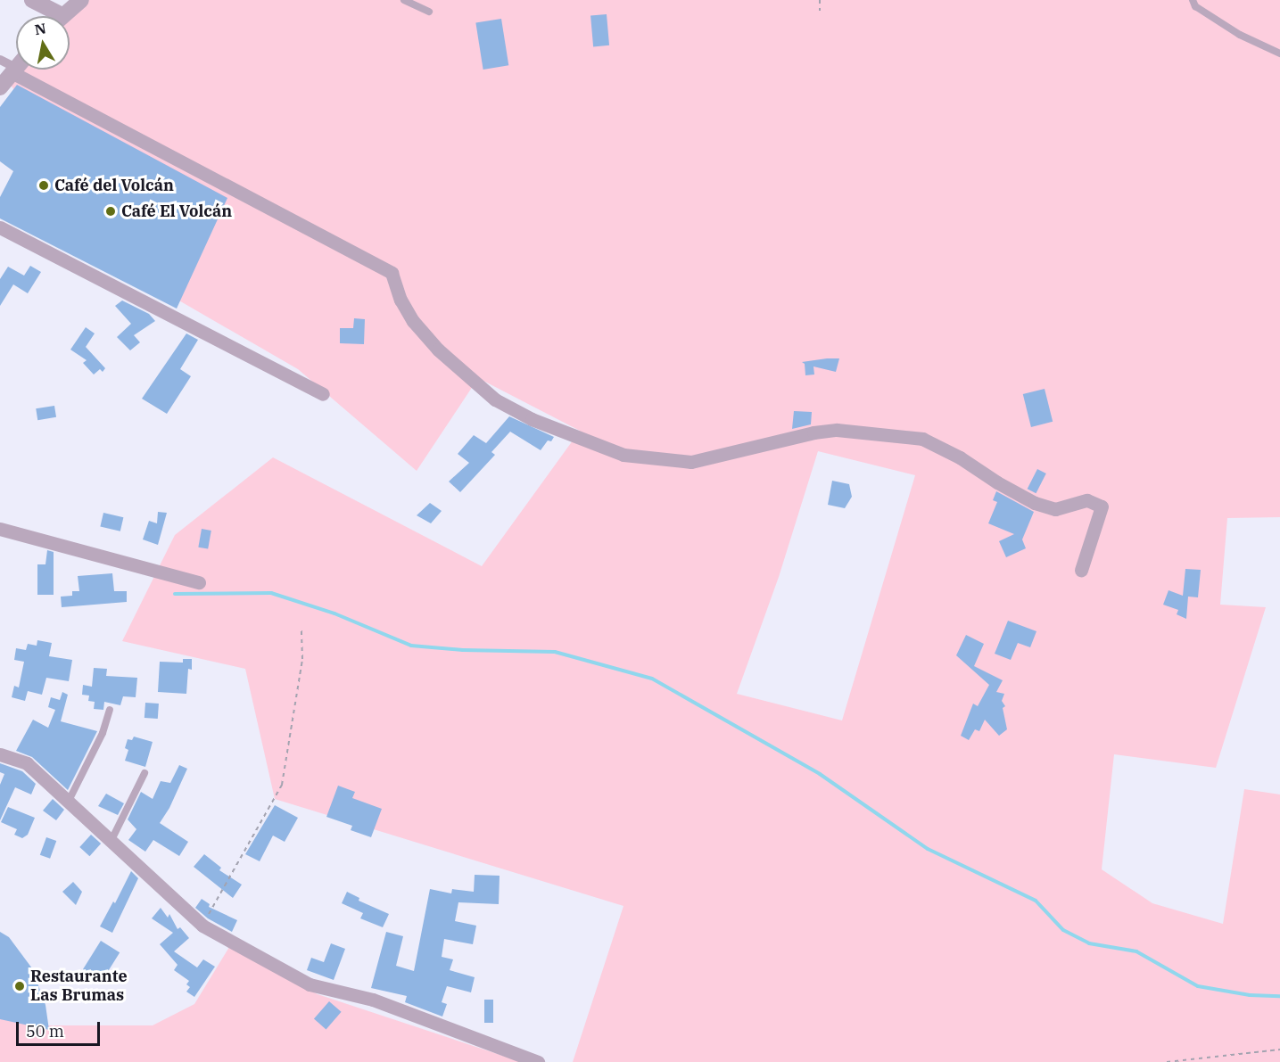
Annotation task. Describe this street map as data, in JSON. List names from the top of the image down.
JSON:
{
  "places": ["Café del Volcán", "Café El Volcán", "Restaurante Las Brumas"],
  "scale_bar": "50 m",
  "north": "top"
}
